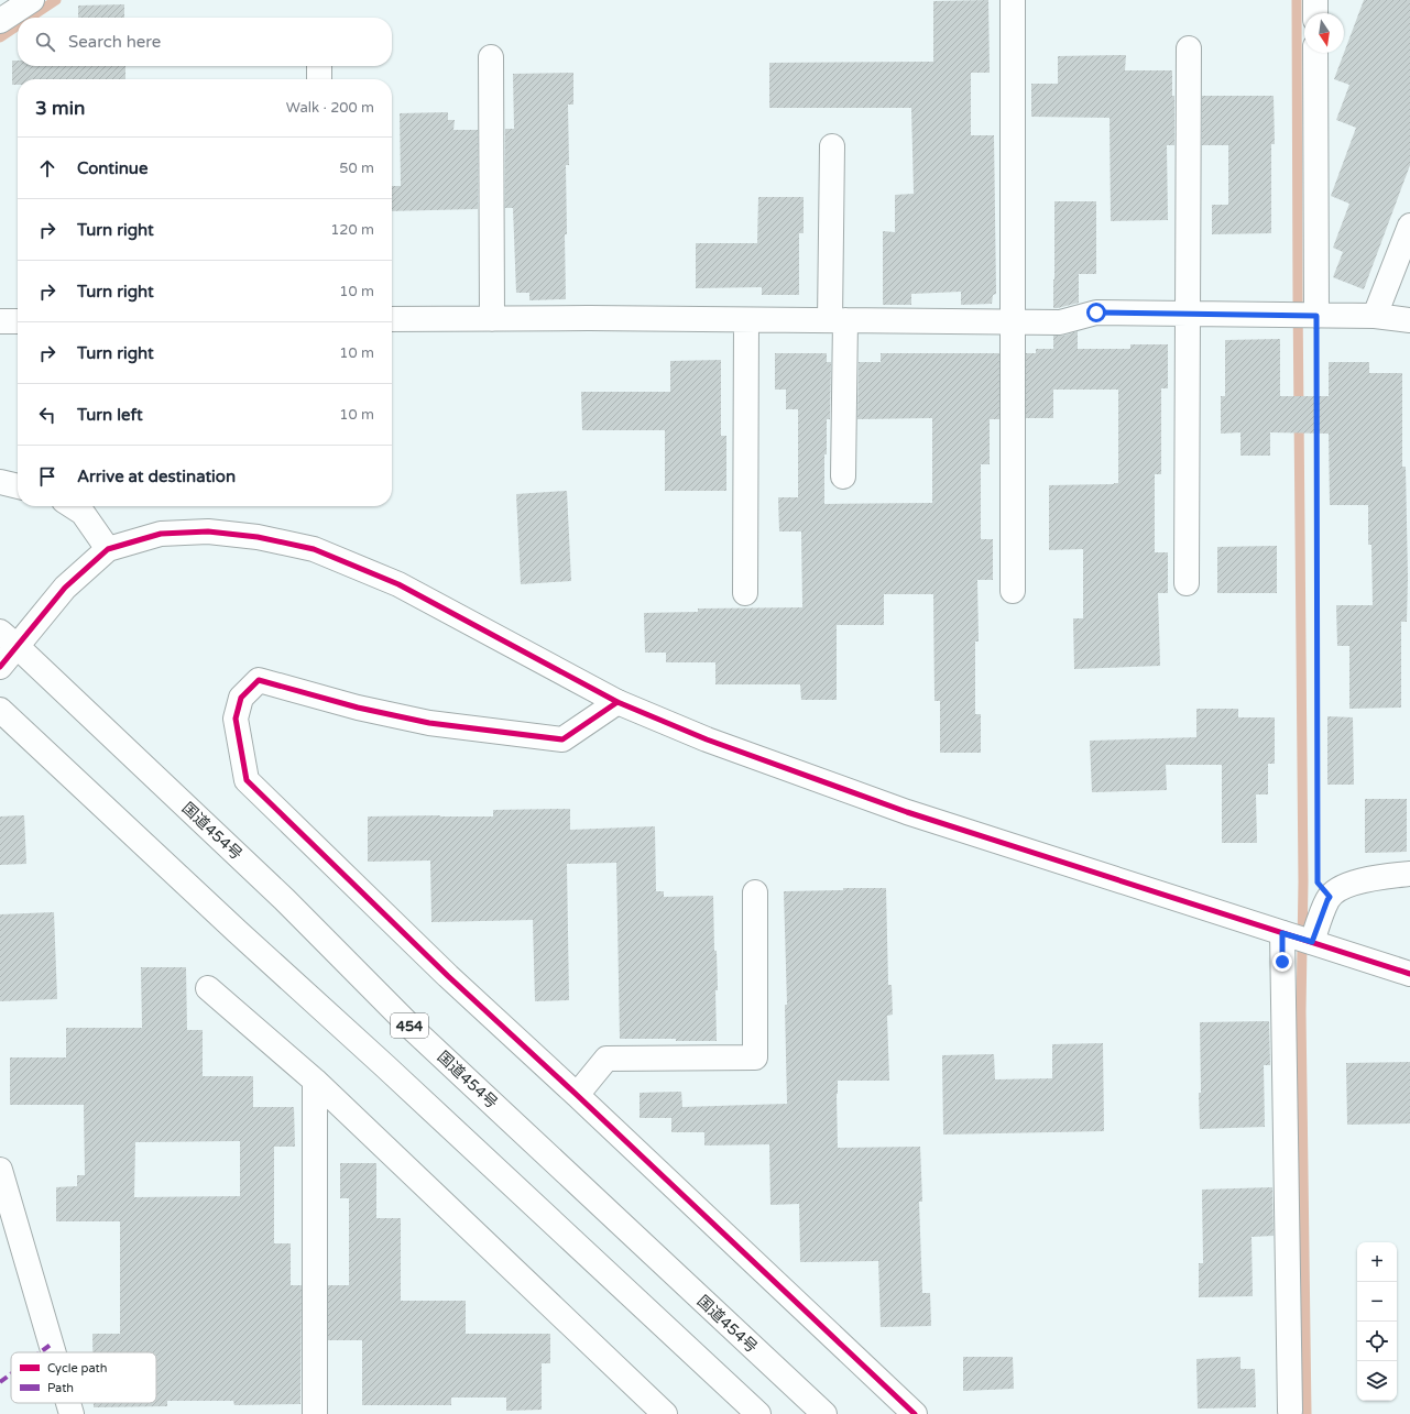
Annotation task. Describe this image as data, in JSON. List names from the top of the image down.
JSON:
{
  "streets": {
    "main road": ["国道454号", "454"]
  },
  "legend": ["Cycle path", "Path"],
  "north": "bottom",
  "page": {
    "search": "Search here",
    "heading": ["3 min", "Walk · 200 m"],
    "list": [
      ["Continue", "50 m"],
      ["Turn right", "120 m"],
      ["Turn right", "10 m"],
      ["Turn right", "10 m"],
      ["Turn left", "10 m"],
      "Arrive at destination"
    ],
    "map_buttons": ["+", "−"]
  }
}
